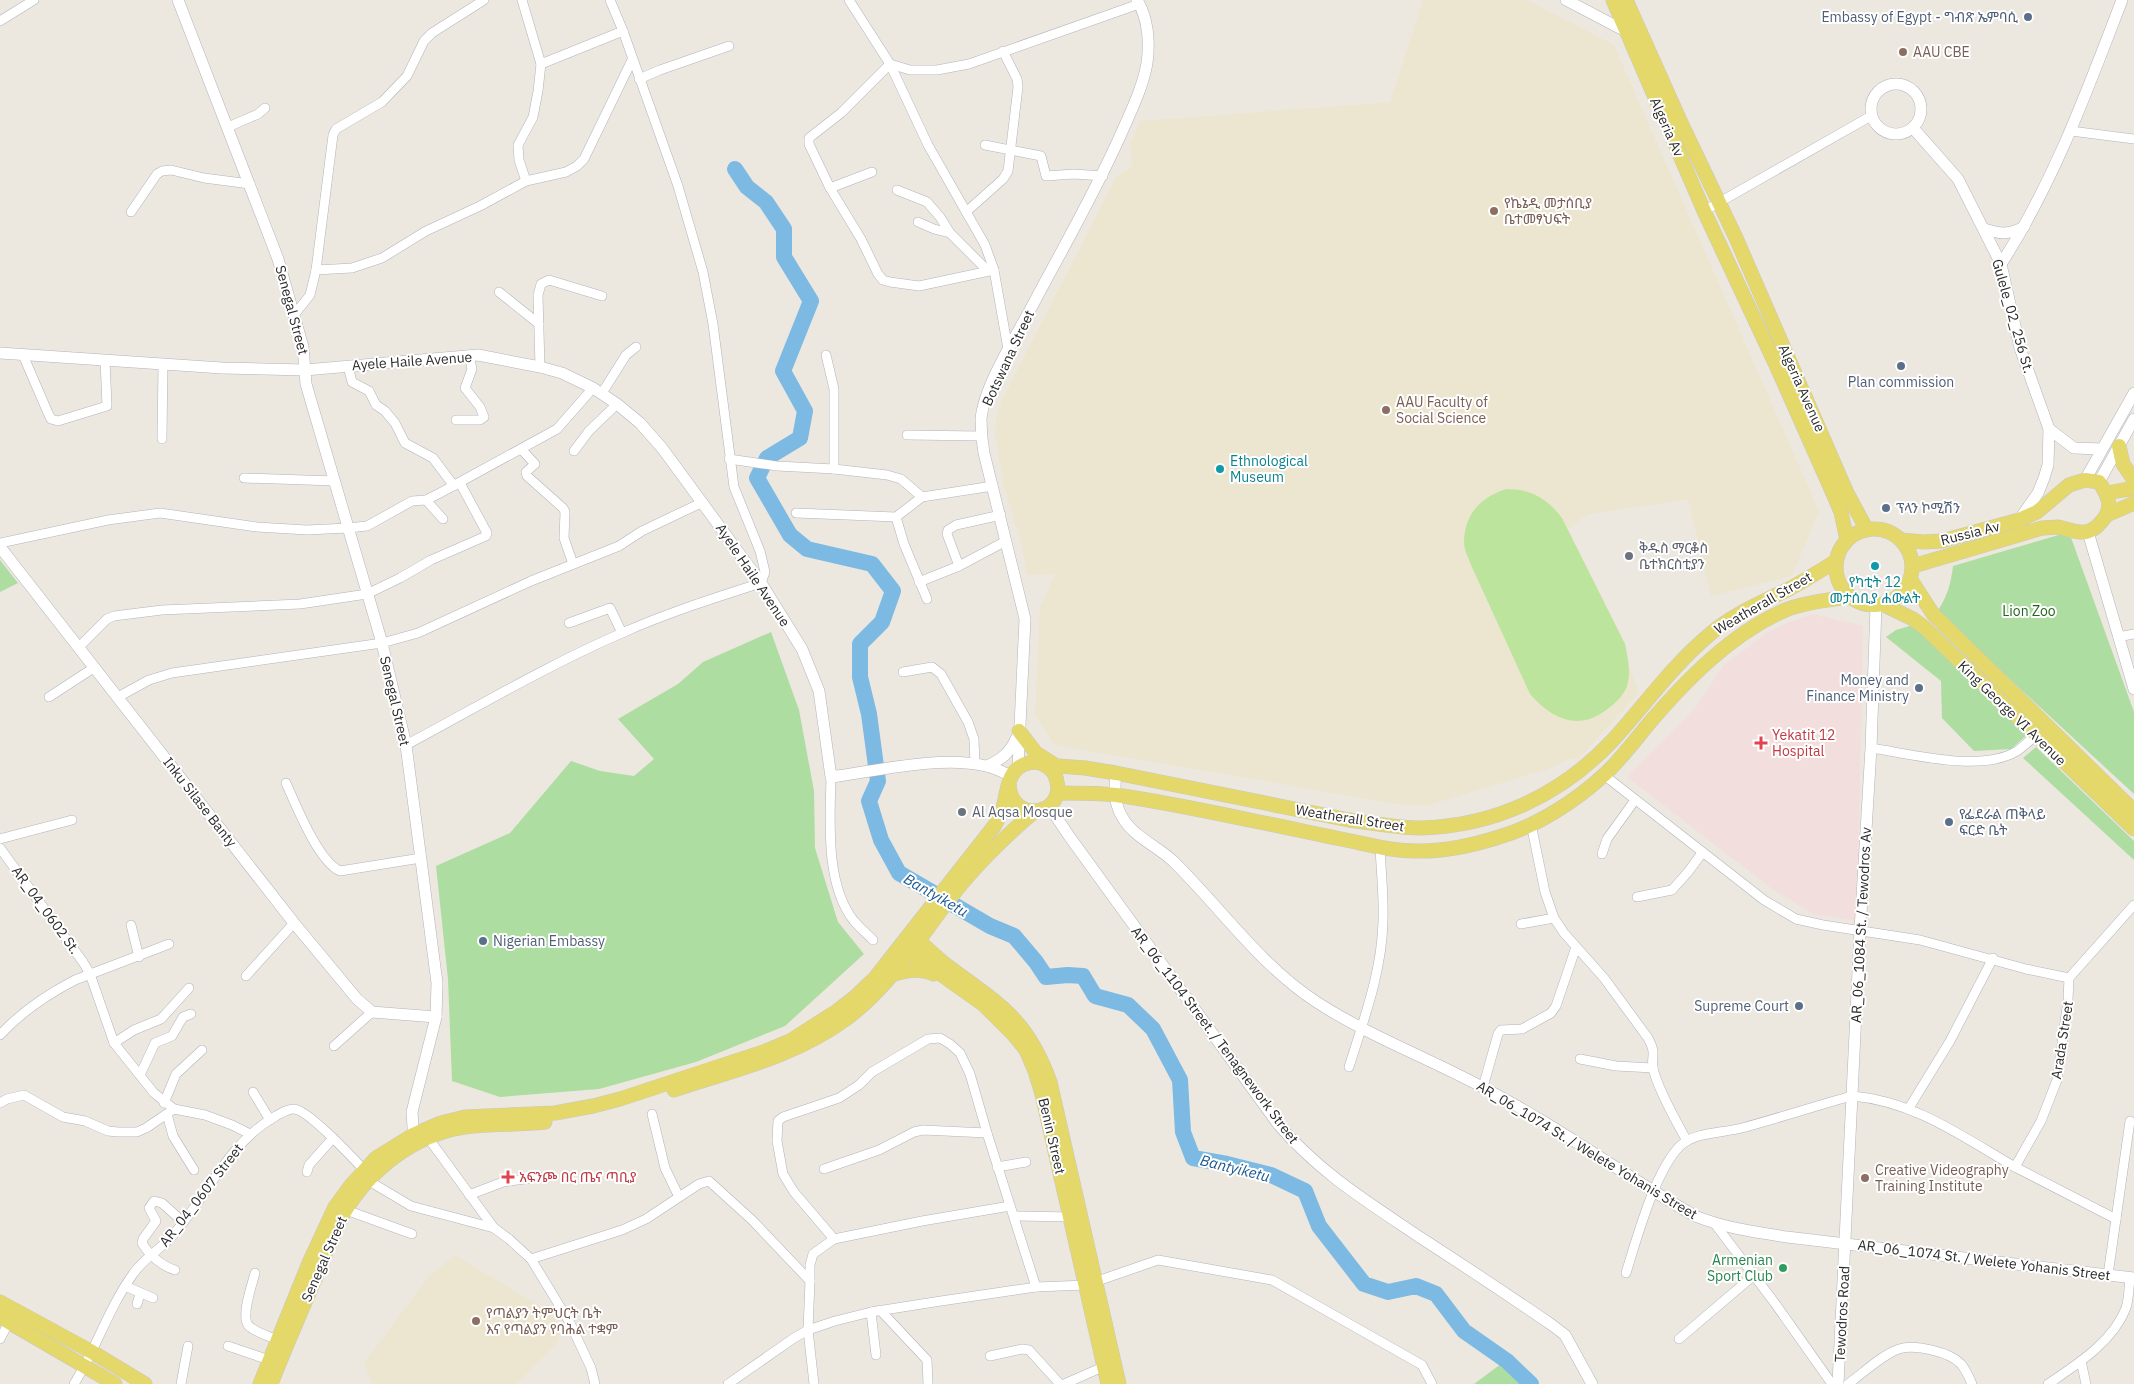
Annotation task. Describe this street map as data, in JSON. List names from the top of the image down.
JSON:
{
  "streets": {
    "main road": [
      "Algeria Av",
      "Senegal Street",
      "Gulele_02_256 St.",
      "Botswana Street",
      "Ayele Haile Avenue",
      "Algeria Avenue",
      "Russia Av",
      "Weatherall Street",
      "King George VI Avenue",
      "Inku Silase Banty",
      "AR_06_1084 St. / Tewodros Av",
      "AR_06_1104 Street. / Tenagnework Street",
      "Benin Street",
      "AR_06_1074 St. / Welete Yohanis Street",
      "Tewodros Road"
    ],
    "street": ["AR_04_0602 St.", "Arada Street", "AR_04_0607 Street"]
  },
  "crossings": [
    ["Algeria Av", "Algeria Avenue"],
    ["Senegal Street", "Ayele Haile Avenue"],
    ["Gulele_02_256 St.", "Russia Av"],
    ["Botswana Street", "Weatherall Street"],
    ["Botswana Street", "AR_06_1104 Street. / Tenagnework Street"],
    ["Algeria Avenue", "Russia Av"],
    ["Algeria Avenue", "Weatherall Street"],
    ["Algeria Avenue", "King George VI Avenue"],
    ["Algeria Avenue", "AR_06_1084 St. / Tewodros Av"],
    ["Russia Av", "Weatherall Street"],
    ["Russia Av", "King George VI Avenue"],
    ["Russia Av", "AR_06_1084 St. / Tewodros Av"],
    ["Weatherall Street", "King George VI Avenue"],
    ["Weatherall Street", "AR_06_1084 St. / Tewodros Av"],
    ["Weatherall Street", "AR_06_1104 Street. / Tenagnework Street"],
    ["King George VI Avenue", "AR_06_1084 St. / Tewodros Av"],
    ["AR_06_1084 St. / Tewodros Av", "AR_06_1074 St. / Welete Yohanis Street"],
    ["AR_06_1084 St. / Tewodros Av", "Tewodros Road"],
    ["AR_06_1074 St. / Welete Yohanis Street", "Tewodros Road"]
  ],
  "water": ["Bantyiketu"],
  "parks": ["Lion Zoo"],
  "places": {
    "other": [
      "Embassy of Egypt - ግብጽ ኤምባሲ",
      "AAU CBE",
      "የኬኔዲ መታሰቢያ ቤተመፃህፍት",
      "Plan commission",
      "AAU Faculty of Social Science",
      "Ethnological Museum",
      "ፕላን ኮሚሽን",
      "ቅዱስ ማርቆስ ቤተክርስቲያን",
      "የካቲት 12 መታሰቢያ ሐውልት",
      "Money and Finance Ministry",
      "Al Aqsa Mosque",
      "የፌደራል ጠቅላይ ፍርድ ቤት",
      "Nigerian Embassy",
      "Supreme Court",
      "Creative Videography Training Institute",
      "Armenian Sport Club",
      "የጣልያን ትምህርት ቤት እና የጣልያን የባሕል ተቋም"
    ],
    "health": ["Yekatit 12 Hospital", "አፍንጮ በር ጤና ጣቢያ"]
  }
}
